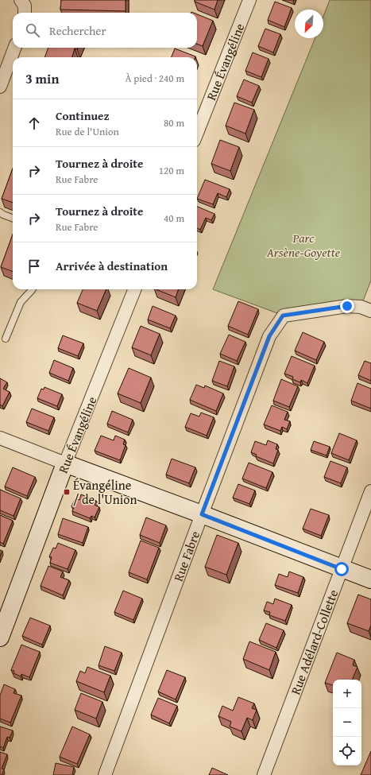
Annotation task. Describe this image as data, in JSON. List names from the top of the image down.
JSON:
{
  "streets": {
    "street": ["Rue Évangéline", "Rue Fabre", "Rue Adélard-Collette"]
  },
  "parks": ["Parc Arsène-Goyette"],
  "places": {
    "transit": ["Évangéline / de l'Union"]
  },
  "north": "bottom left",
  "page": {
    "search": "Rechercher",
    "heading": ["3 min", "À pied · 240 m"],
    "list": [
      ["Continuez", "Rue de l'Union", "80 m"],
      ["Tournez à droite", "Rue Fabre", "120 m"],
      ["Tournez à droite", "Rue Fabre", "40 m"],
      "Arrivée à destination"
    ],
    "map_buttons": ["+", "−"]
  }
}
